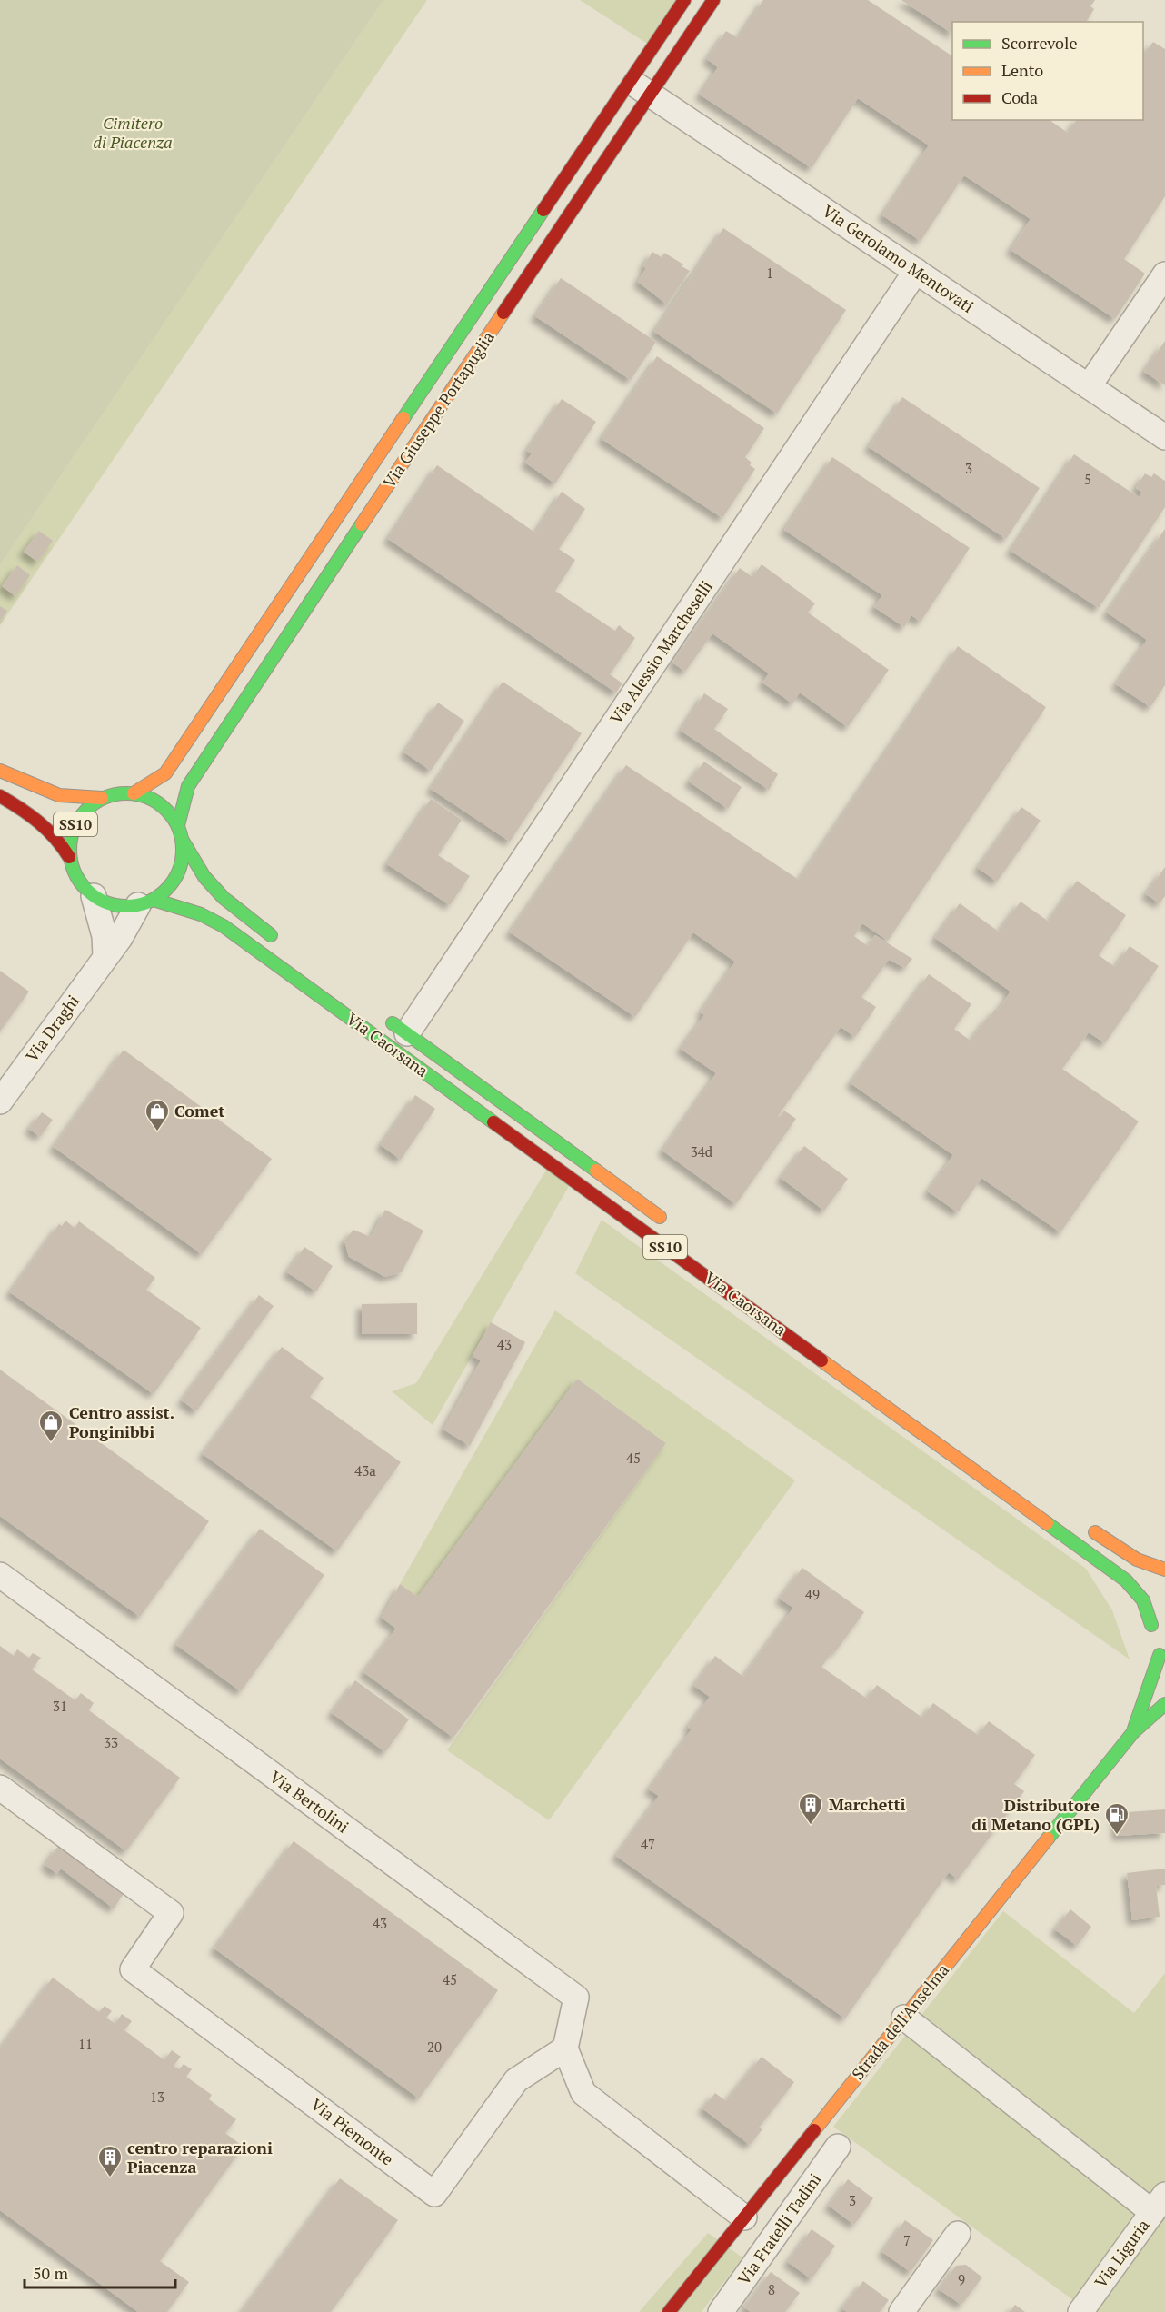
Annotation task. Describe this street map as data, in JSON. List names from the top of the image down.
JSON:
{
  "streets": {
    "main road": [
      "Via Giuseppe Portapuglia",
      "SS10",
      "Via Caorsana",
      "Strada dell'Anselma"
    ],
    "street": [
      "Via Gerolamo Mentovati",
      "Via Alessio Marcheselli",
      "Via Draghi",
      "Via Bertolini",
      "Via Piemonte",
      "Via Fratelli Tadini",
      "Via Liguria"
    ]
  },
  "crossings": [
    ["Via Gerolamo Mentovati", "Via Giuseppe Portapuglia"],
    ["Via Gerolamo Mentovati", "Via Alessio Marcheselli"],
    ["Via Giuseppe Portapuglia", "SS10"],
    ["Via Giuseppe Portapuglia", "Via Draghi"],
    ["Via Giuseppe Portapuglia", "Via Caorsana"],
    ["Via Alessio Marcheselli", "Via Caorsana"],
    ["SS10", "Via Draghi"],
    ["SS10", "Via Caorsana"],
    ["SS10", "Strada dell'Anselma"],
    ["Via Draghi", "Via Caorsana"],
    ["Via Bertolini", "Via Piemonte"]
  ],
  "parks": ["Cimitero di Piacenza"],
  "places": {
    "shop": ["Comet", "Centro assist. Ponginibbi"],
    "building": ["Marchetti", "centro reparazioni Piacenza"],
    "fuel station": ["Distributore di Metano (GPL)"]
  },
  "house_numbers": [
    "1",
    "3",
    "5",
    "34d",
    "43",
    "45",
    "43a",
    "49",
    "31",
    "33",
    "47",
    "43",
    "45",
    "11",
    "20",
    "13",
    "3",
    "7",
    "9",
    "8"
  ],
  "legend": ["Scorrevole", "Lento", "Coda"],
  "scale_bar": "50 m"
}
